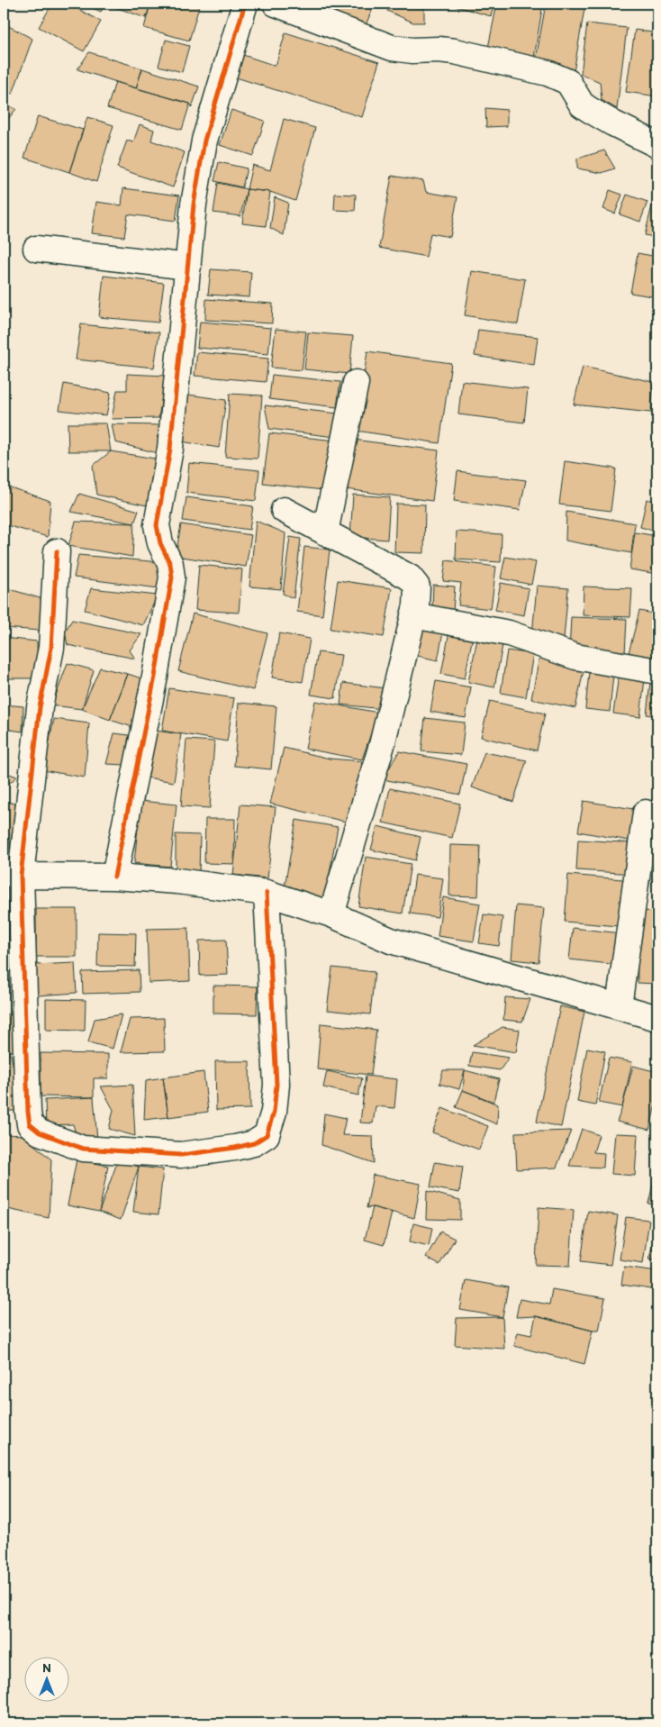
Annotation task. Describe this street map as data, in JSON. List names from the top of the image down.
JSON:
{
  "north": "top"
}
